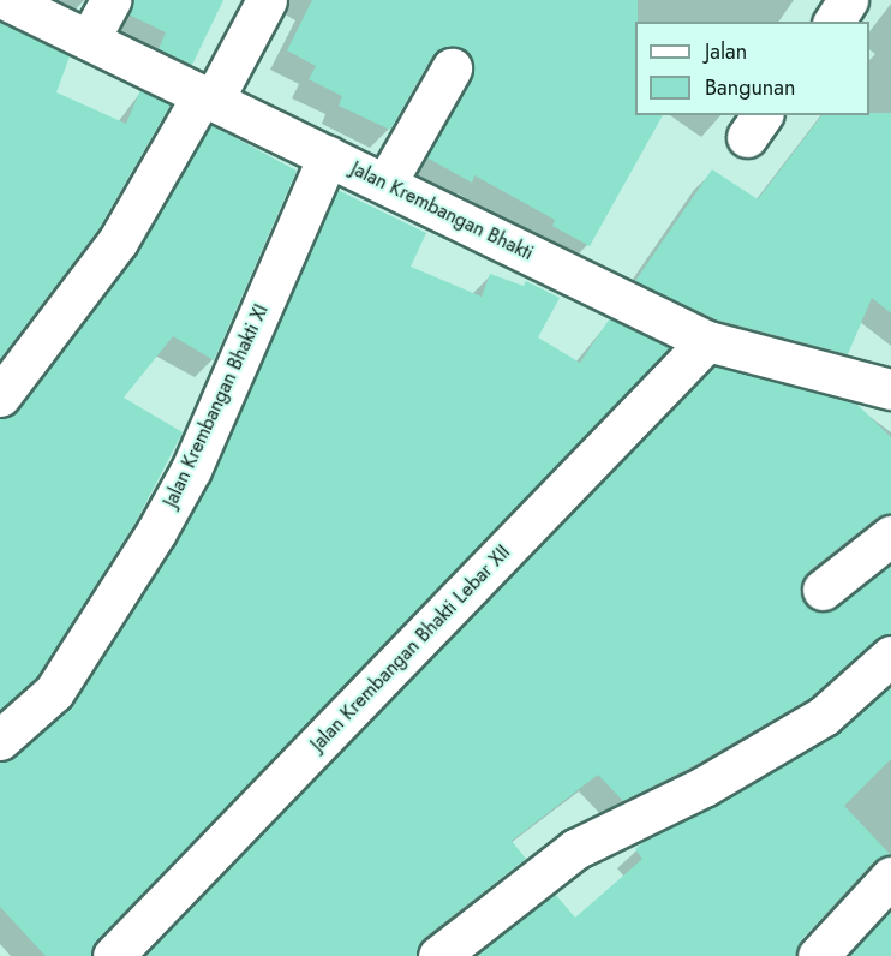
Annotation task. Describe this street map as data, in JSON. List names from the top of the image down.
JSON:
{
  "streets": {
    "street": ["Jalan Krembangan Bhakti", "Jalan Krembangan Bhakti XI", "Jalan Krembangan Bhakti Lebar XII"]
  },
  "crossings": [
    ["Jalan Krembangan Bhakti", "Jalan Krembangan Bhakti XI"],
    ["Jalan Krembangan Bhakti", "Jalan Krembangan Bhakti Lebar XII"]
  ],
  "legend": ["Jalan", "Bangunan"]
}
